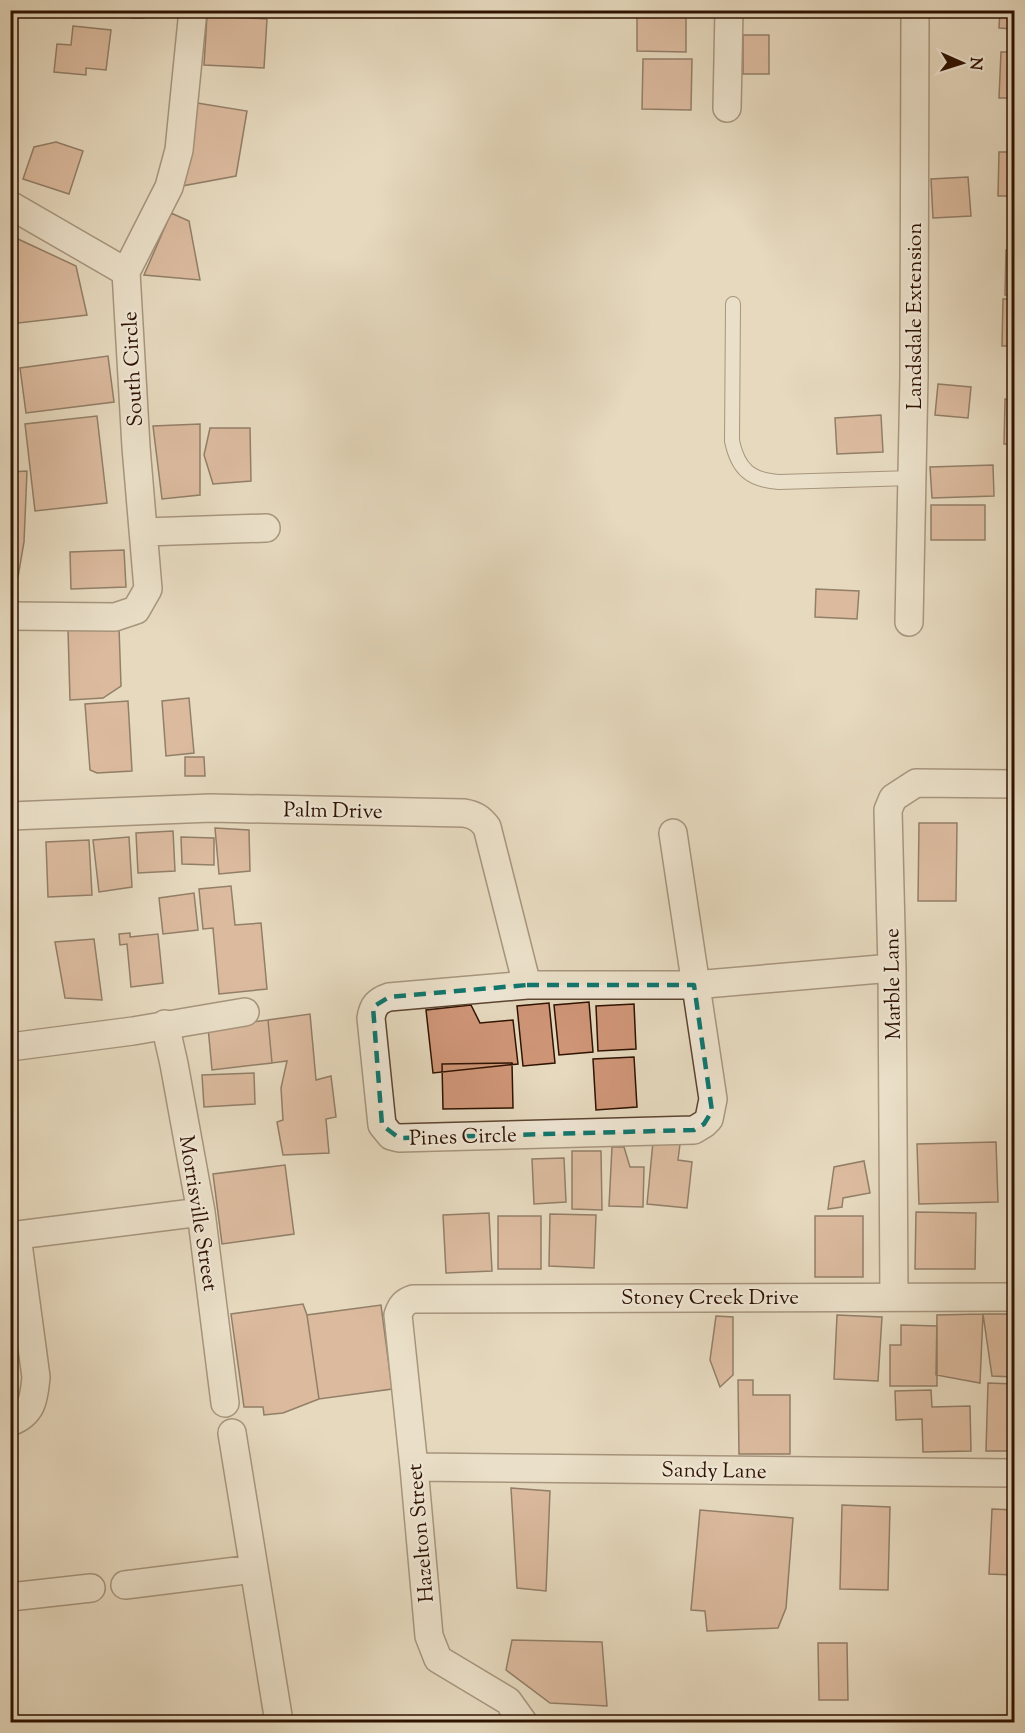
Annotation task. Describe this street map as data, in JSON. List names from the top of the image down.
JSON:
{
  "streets": {
    "street": [
      "Landsdale Extension",
      "South Circle",
      "Palm Drive",
      "Marble Lane",
      "Pines Circle",
      "Morrisville Street",
      "Stoney Creek Drive",
      "Sandy Lane",
      "Hazelton Street"
    ]
  },
  "crossings": [
    ["Palm Drive", "Pines Circle"],
    ["Marble Lane", "Pines Circle"],
    ["Marble Lane", "Stoney Creek Drive"],
    ["Stoney Creek Drive", "Hazelton Street"],
    ["Sandy Lane", "Hazelton Street"]
  ],
  "north": "right"
}
